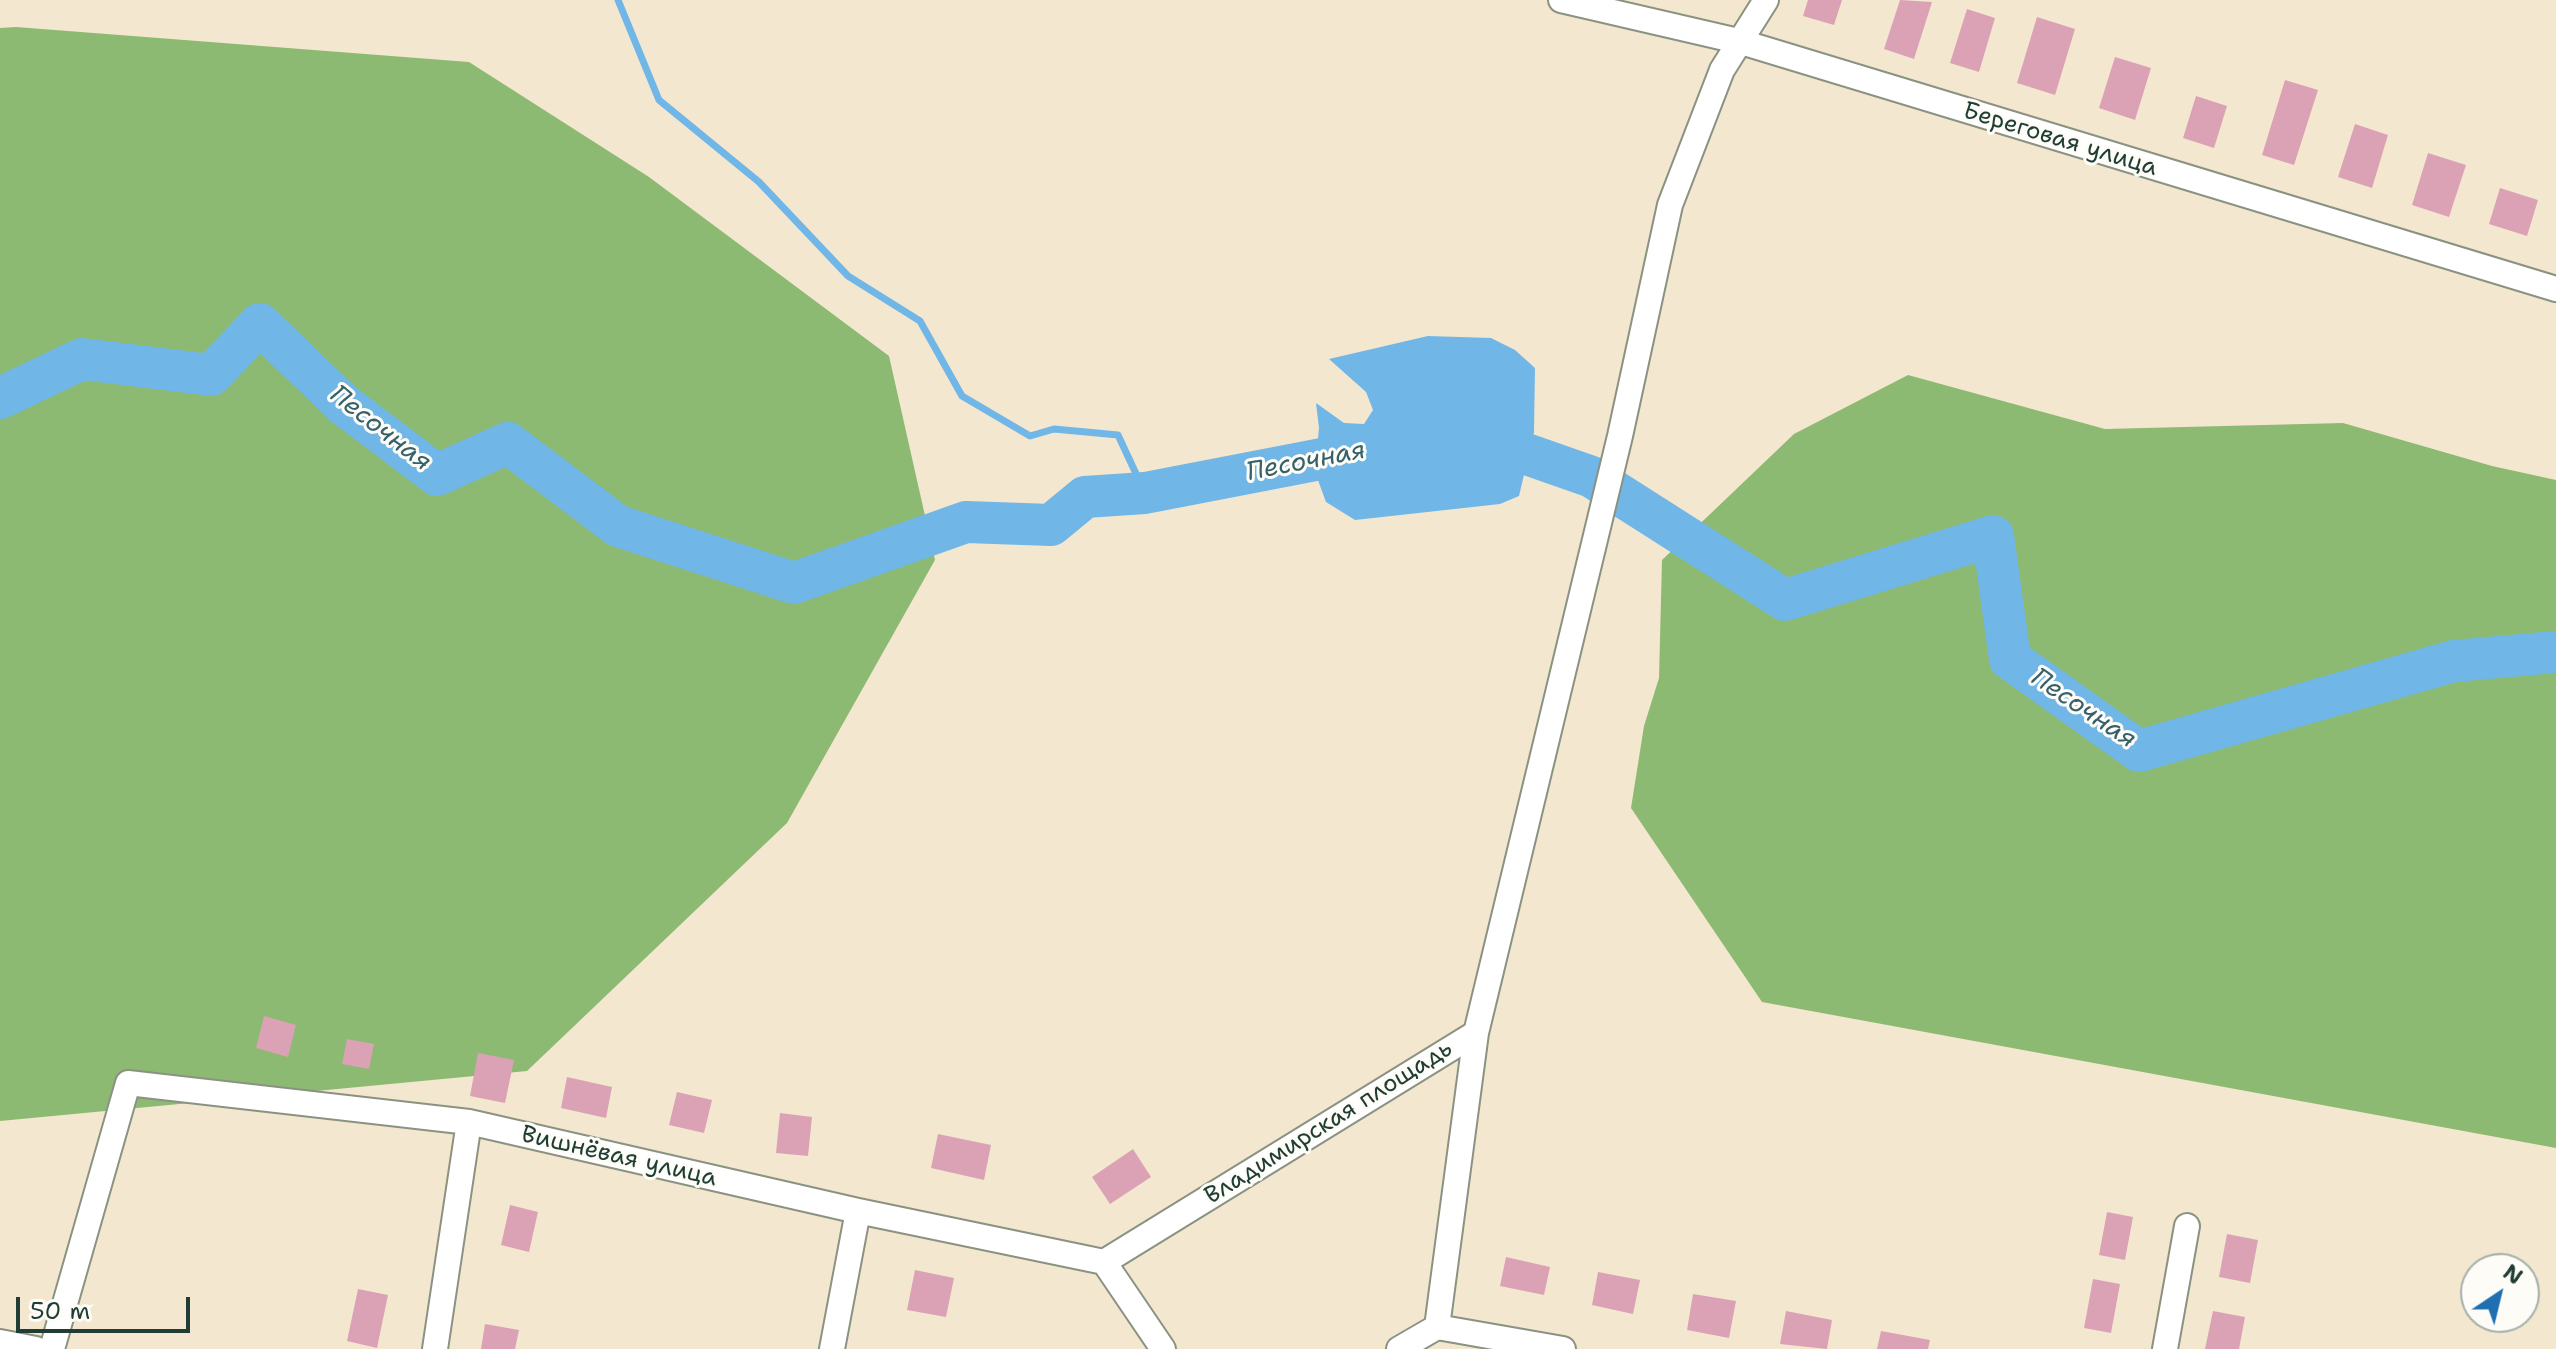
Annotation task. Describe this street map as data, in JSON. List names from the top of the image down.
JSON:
{
  "streets": {
    "street": ["Береговая улица", "Владимирская площадь", "Вишнёвая улица"]
  },
  "crossings": [
    ["Владимирская площадь", "Вишнёвая улица"]
  ],
  "water": ["Песочная"],
  "scale_bar": "50 m",
  "north": "top right"
}
